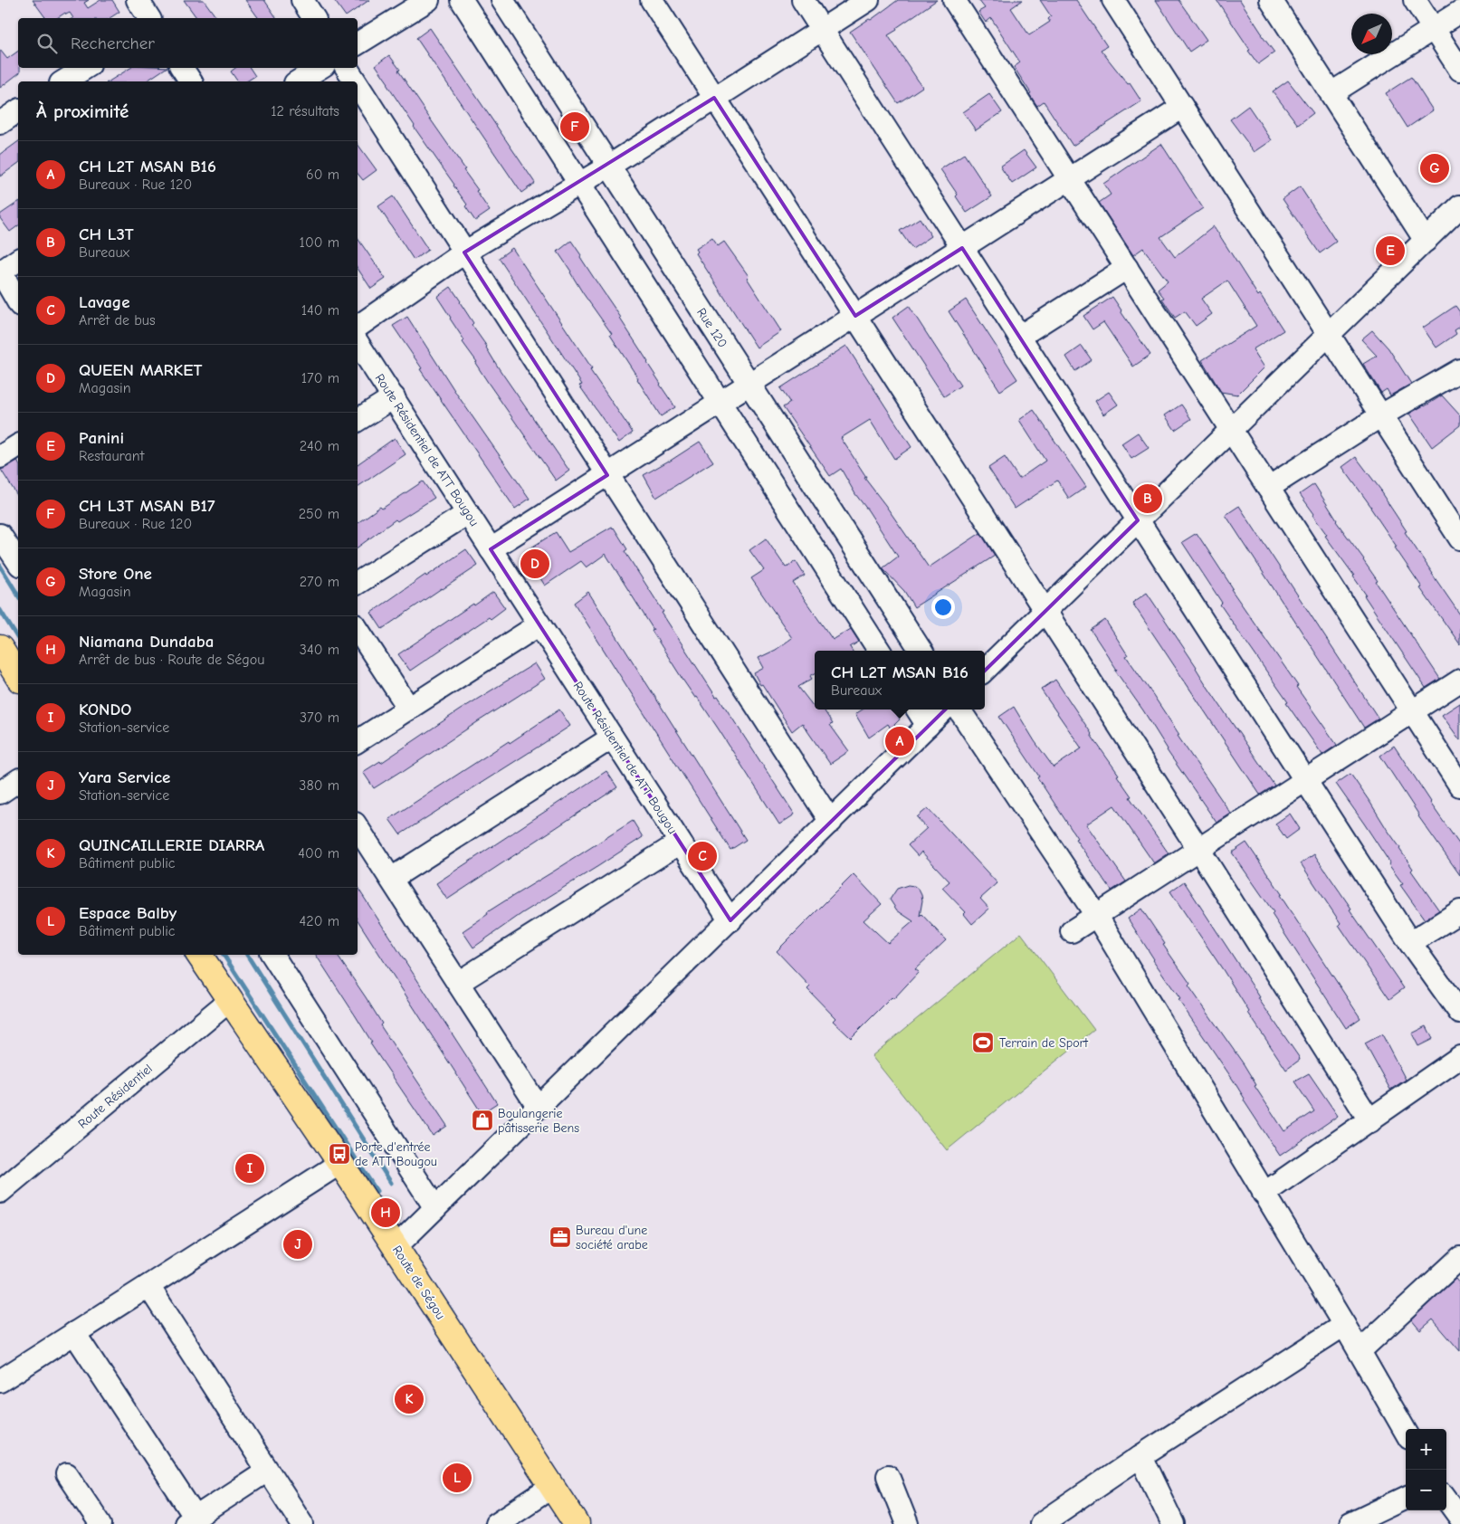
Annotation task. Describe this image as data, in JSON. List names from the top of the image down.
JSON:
{
  "streets": {
    "highway": ["Route de Ségou"],
    "street": ["Rue 120", "Route Résidentiel de ATT Bougou", "Route Résidentiel"]
  },
  "crossings": [
    ["Route Résidentiel", "Route de Ségou"]
  ],
  "places": {
    "sports": ["Terrain de Sport"],
    "shop": ["Boulangerie pâtisserie Bens"],
    "bus stop": ["Porte d'entrée de ATT Bougou"],
    "office": ["Bureau d'une société arabe"]
  },
  "north": "bottom left",
  "page": {
    "search": "Rechercher",
    "heading": ["À proximité", "12 résultats"],
    "pins": [
      "F",
      "G",
      "E",
      "B",
      "D",
      "A",
      "C",
      "I",
      "H",
      "J",
      "K",
      "L"
    ],
    "list": [
      {
        "mark": "A",
        "name": "CH L2T MSAN B16",
        "note": "Bureaux · Rue 120",
        "value": "60 m"
      },
      {
        "mark": "B",
        "name": "CH L3T",
        "note": "Bureaux",
        "value": "100 m"
      },
      {
        "mark": "C",
        "name": "Lavage",
        "note": "Arrêt de bus",
        "value": "140 m"
      },
      {
        "mark": "D",
        "name": "QUEEN MARKET",
        "note": "Magasin",
        "value": "170 m"
      },
      {
        "mark": "E",
        "name": "Panini",
        "note": "Restaurant",
        "value": "240 m"
      },
      {
        "mark": "F",
        "name": "CH L3T MSAN B17",
        "note": "Bureaux · Rue 120",
        "value": "250 m"
      },
      {
        "mark": "G",
        "name": "Store One",
        "note": "Magasin",
        "value": "270 m"
      },
      {
        "mark": "H",
        "name": "Niamana Dundaba",
        "note": "Arrêt de bus · Route de Ségou",
        "value": "340 m"
      },
      {
        "mark": "I",
        "name": "KONDO",
        "note": "Station-service",
        "value": "370 m"
      },
      {
        "mark": "J",
        "name": "Yara Service",
        "note": "Station-service",
        "value": "380 m"
      },
      {
        "mark": "K",
        "name": "QUINCAILLERIE DIARRA",
        "note": "Bâtiment public",
        "value": "400 m"
      },
      {
        "mark": "L",
        "name": "Espace Balby",
        "note": "Bâtiment public",
        "value": "420 m"
      }
    ],
    "popup": ["CH L2T MSAN B16", "Bureaux"],
    "map_buttons": ["+", "−"]
  }
}
